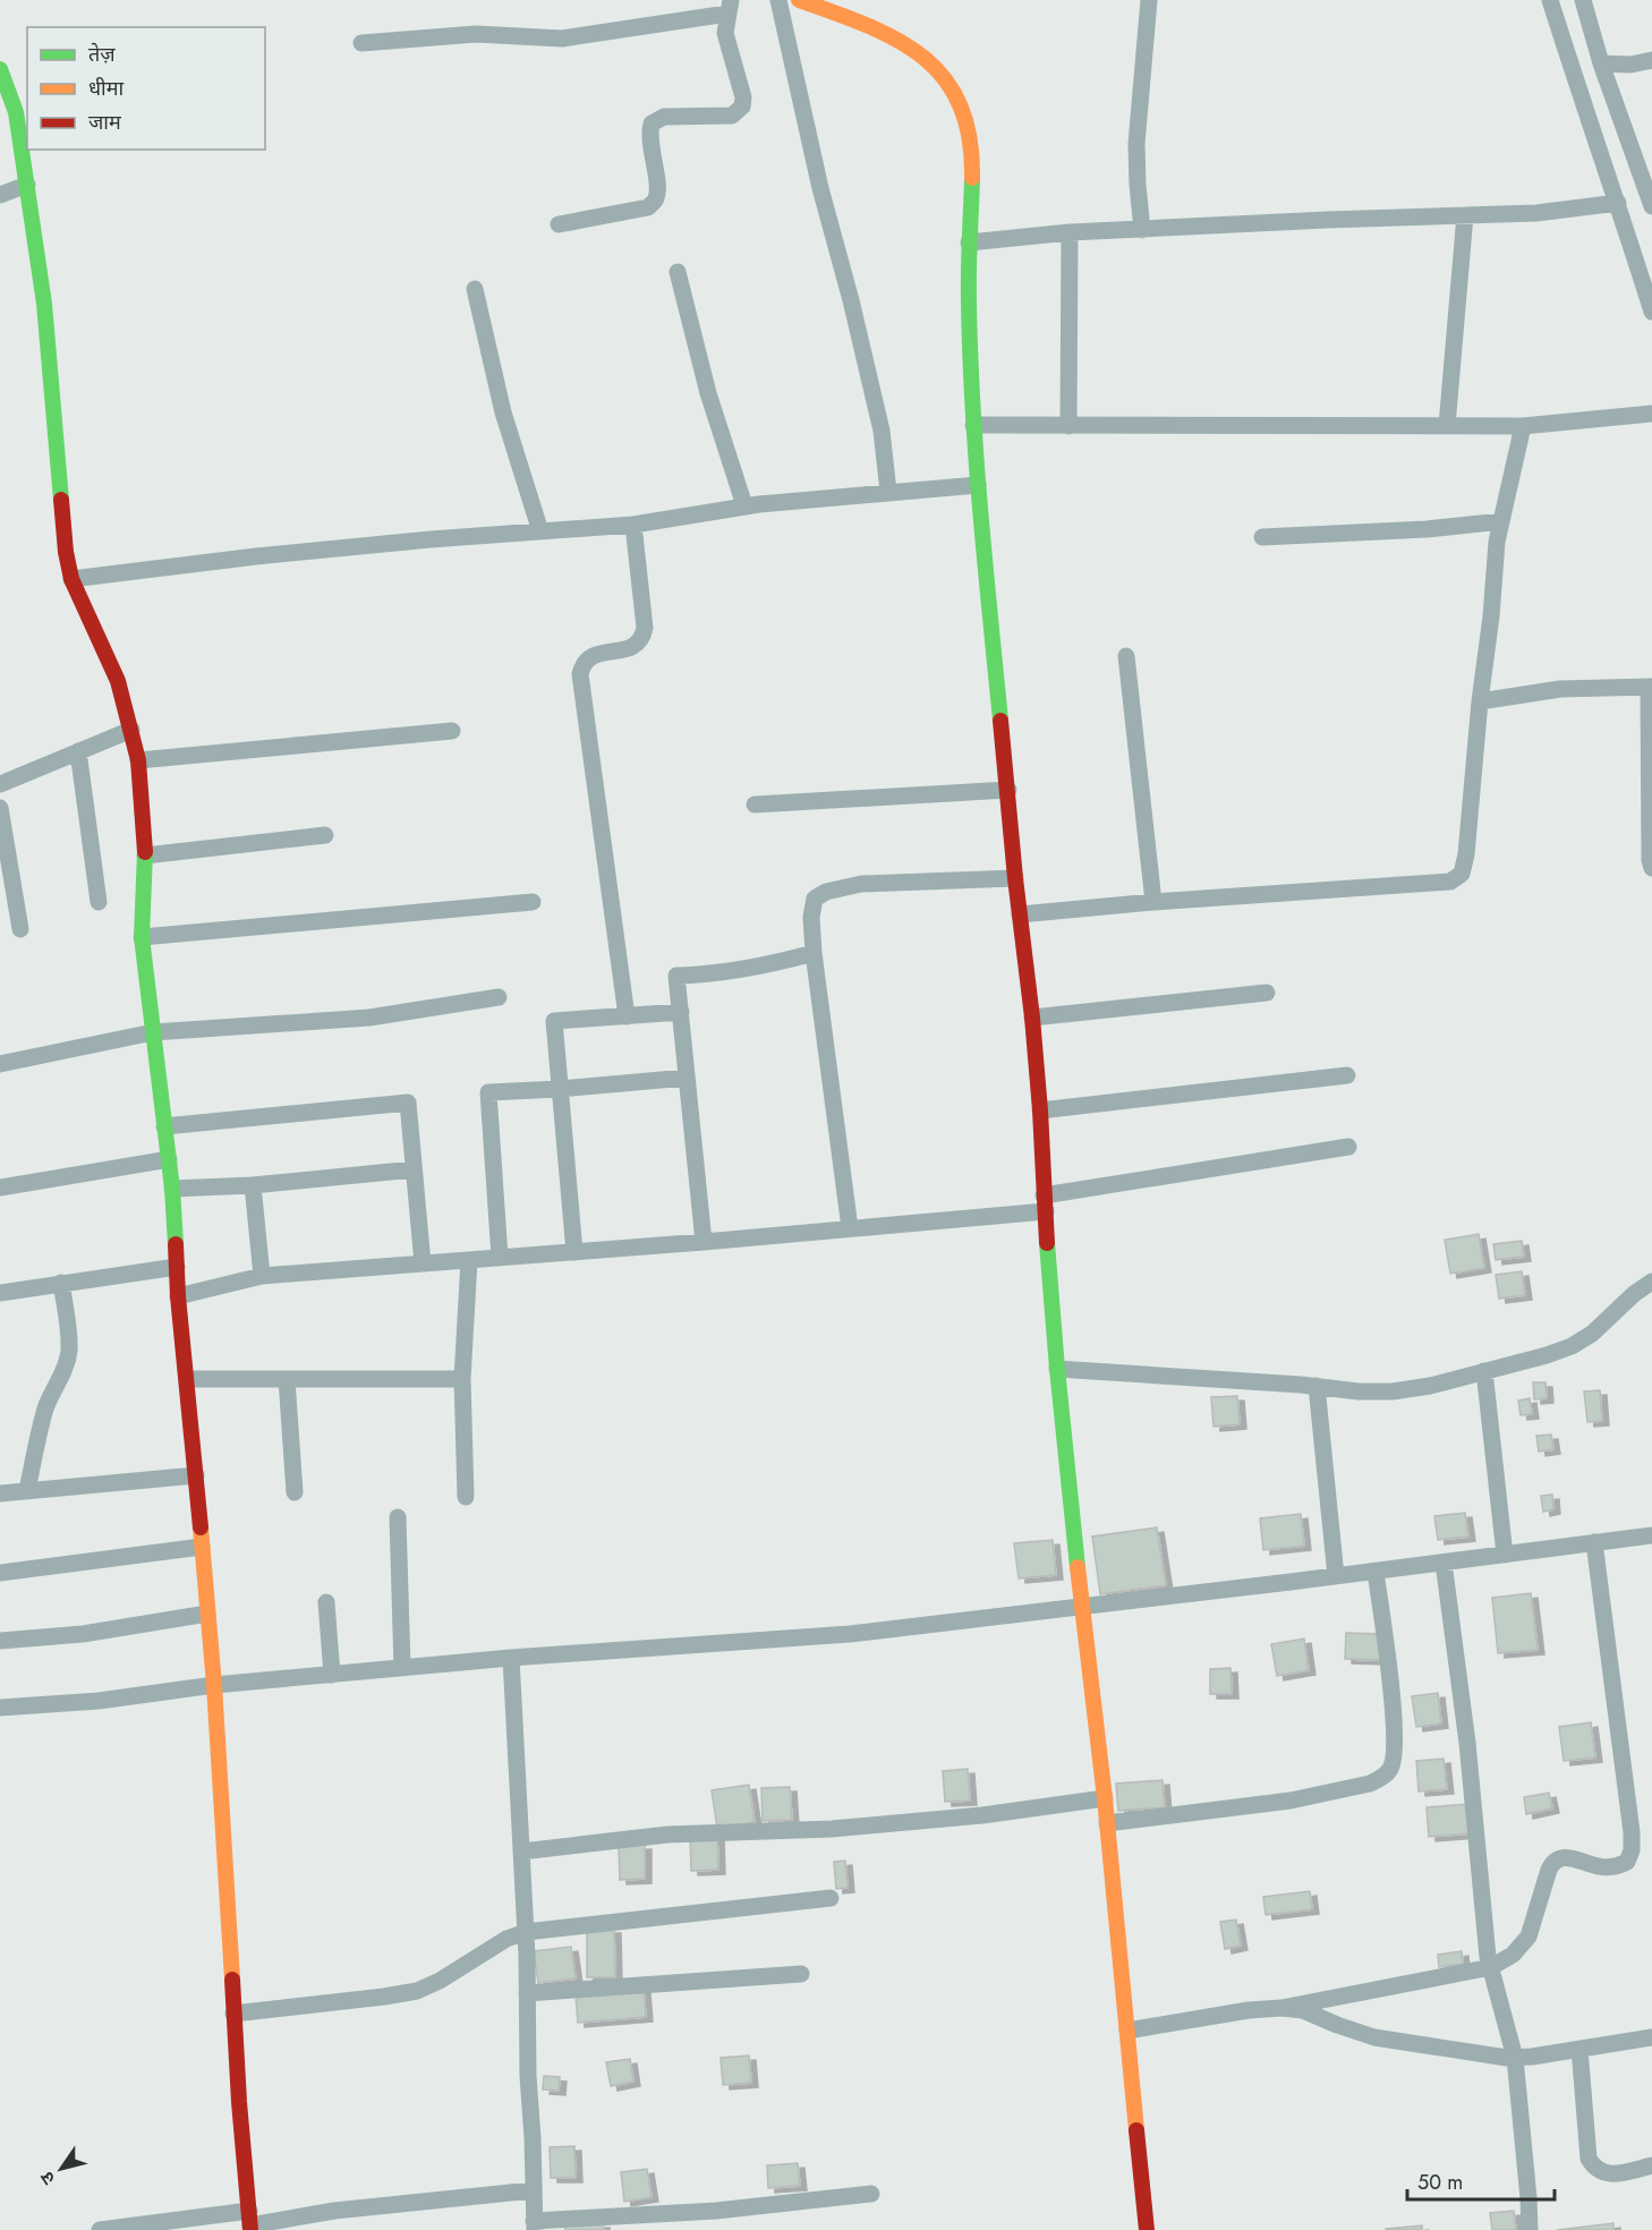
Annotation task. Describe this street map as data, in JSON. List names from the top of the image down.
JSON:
{
  "legend": ["तेज़", "धीमा", "जाम"],
  "scale_bar": "50 m",
  "north": "bottom left"
}
